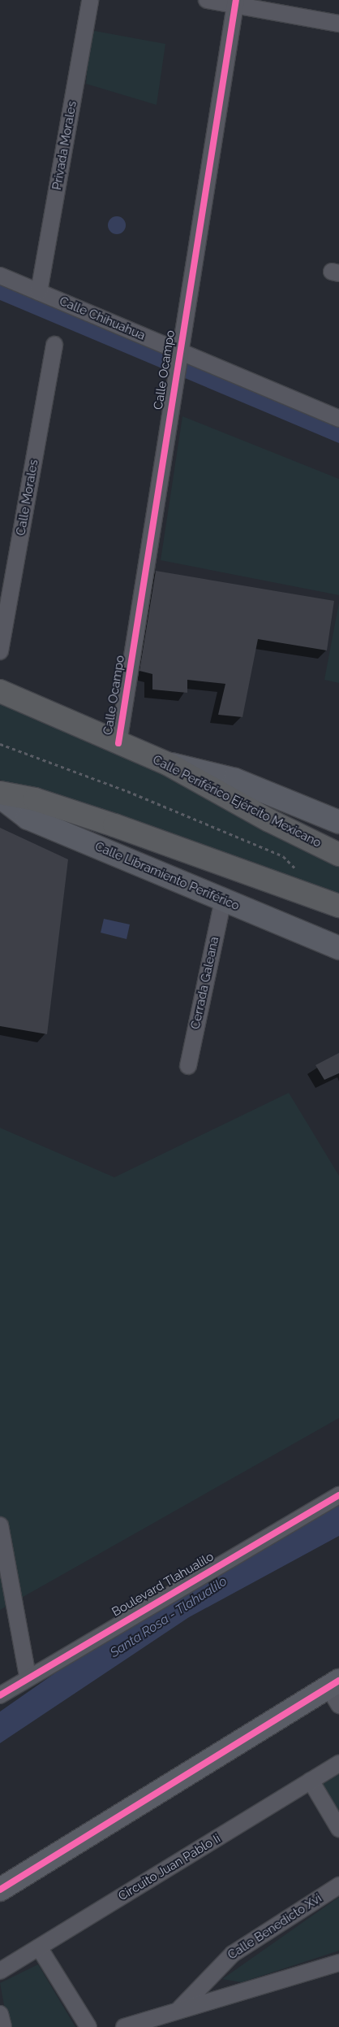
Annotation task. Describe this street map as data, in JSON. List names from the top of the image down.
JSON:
{
  "streets": {
    "highway": ["Calle Periférico Ejército Mexicano"],
    "main road": ["Calle Libramiento Periférico"],
    "street": [
      "Privada Morales",
      "Calle Chihuahua",
      "Calle Ocampo",
      "Calle Morales",
      "Cerrada Galeana",
      "Boulevard Tlahualilo",
      "Circuito Juan Pablo Ii",
      "Calle Benedicto Xvi"
    ]
  },
  "crossings": [
    ["Privada Morales", "Calle Chihuahua"],
    ["Calle Chihuahua", "Calle Ocampo"],
    ["Calle Ocampo", "Calle Periférico Ejército Mexicano"],
    ["Calle Libramiento Periférico", "Cerrada Galeana"]
  ],
  "water": ["Santa Rosa - Tlahualilo"]
}
